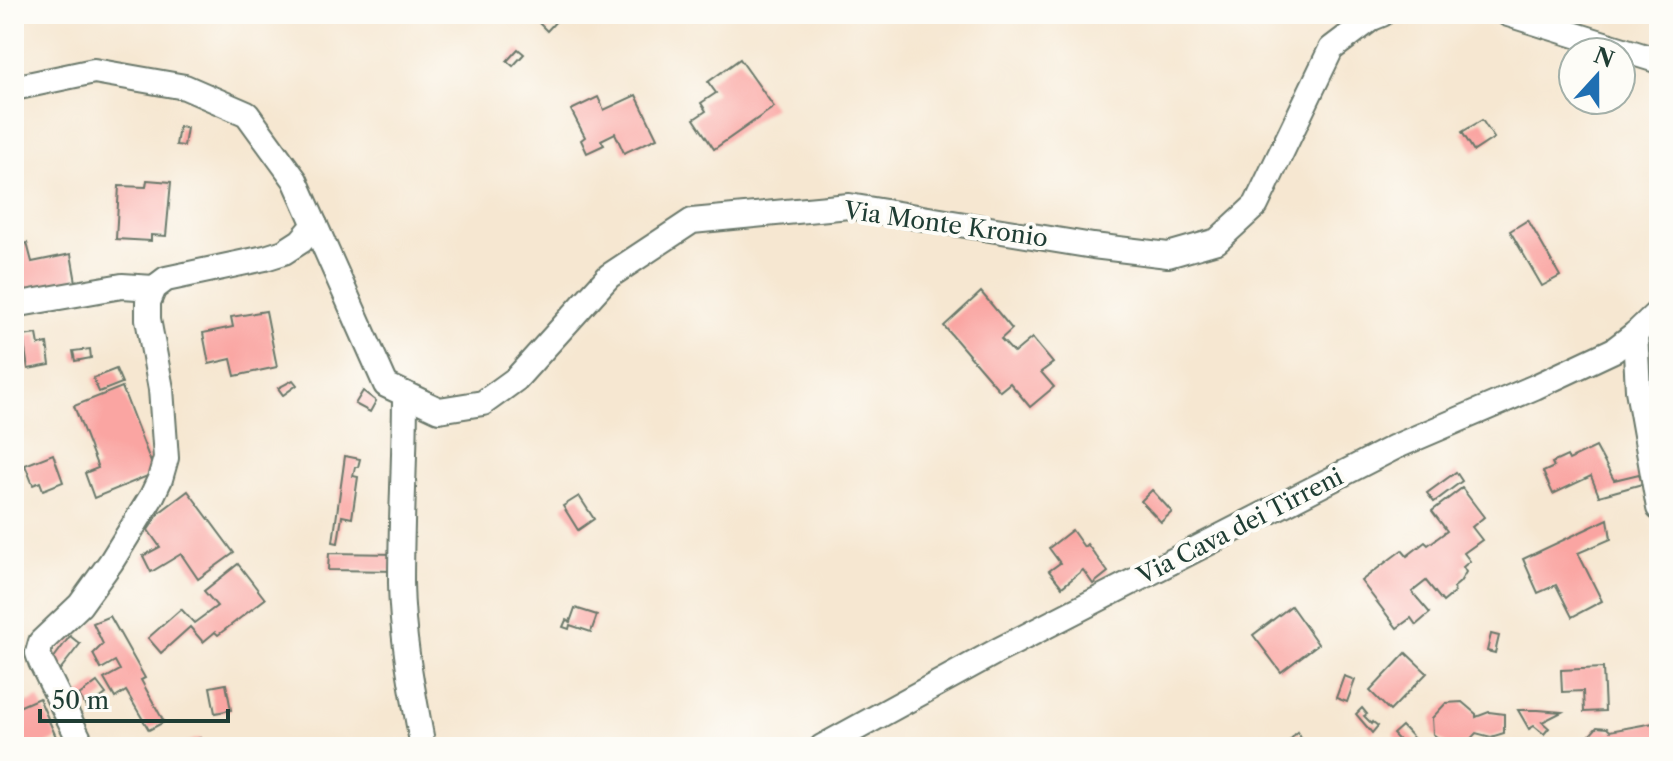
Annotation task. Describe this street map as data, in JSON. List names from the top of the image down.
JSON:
{
  "streets": {
    "street": ["Via Monte Kronio", "Via Cava dei Tirreni"]
  },
  "scale_bar": "50 m",
  "north": "top"
}
